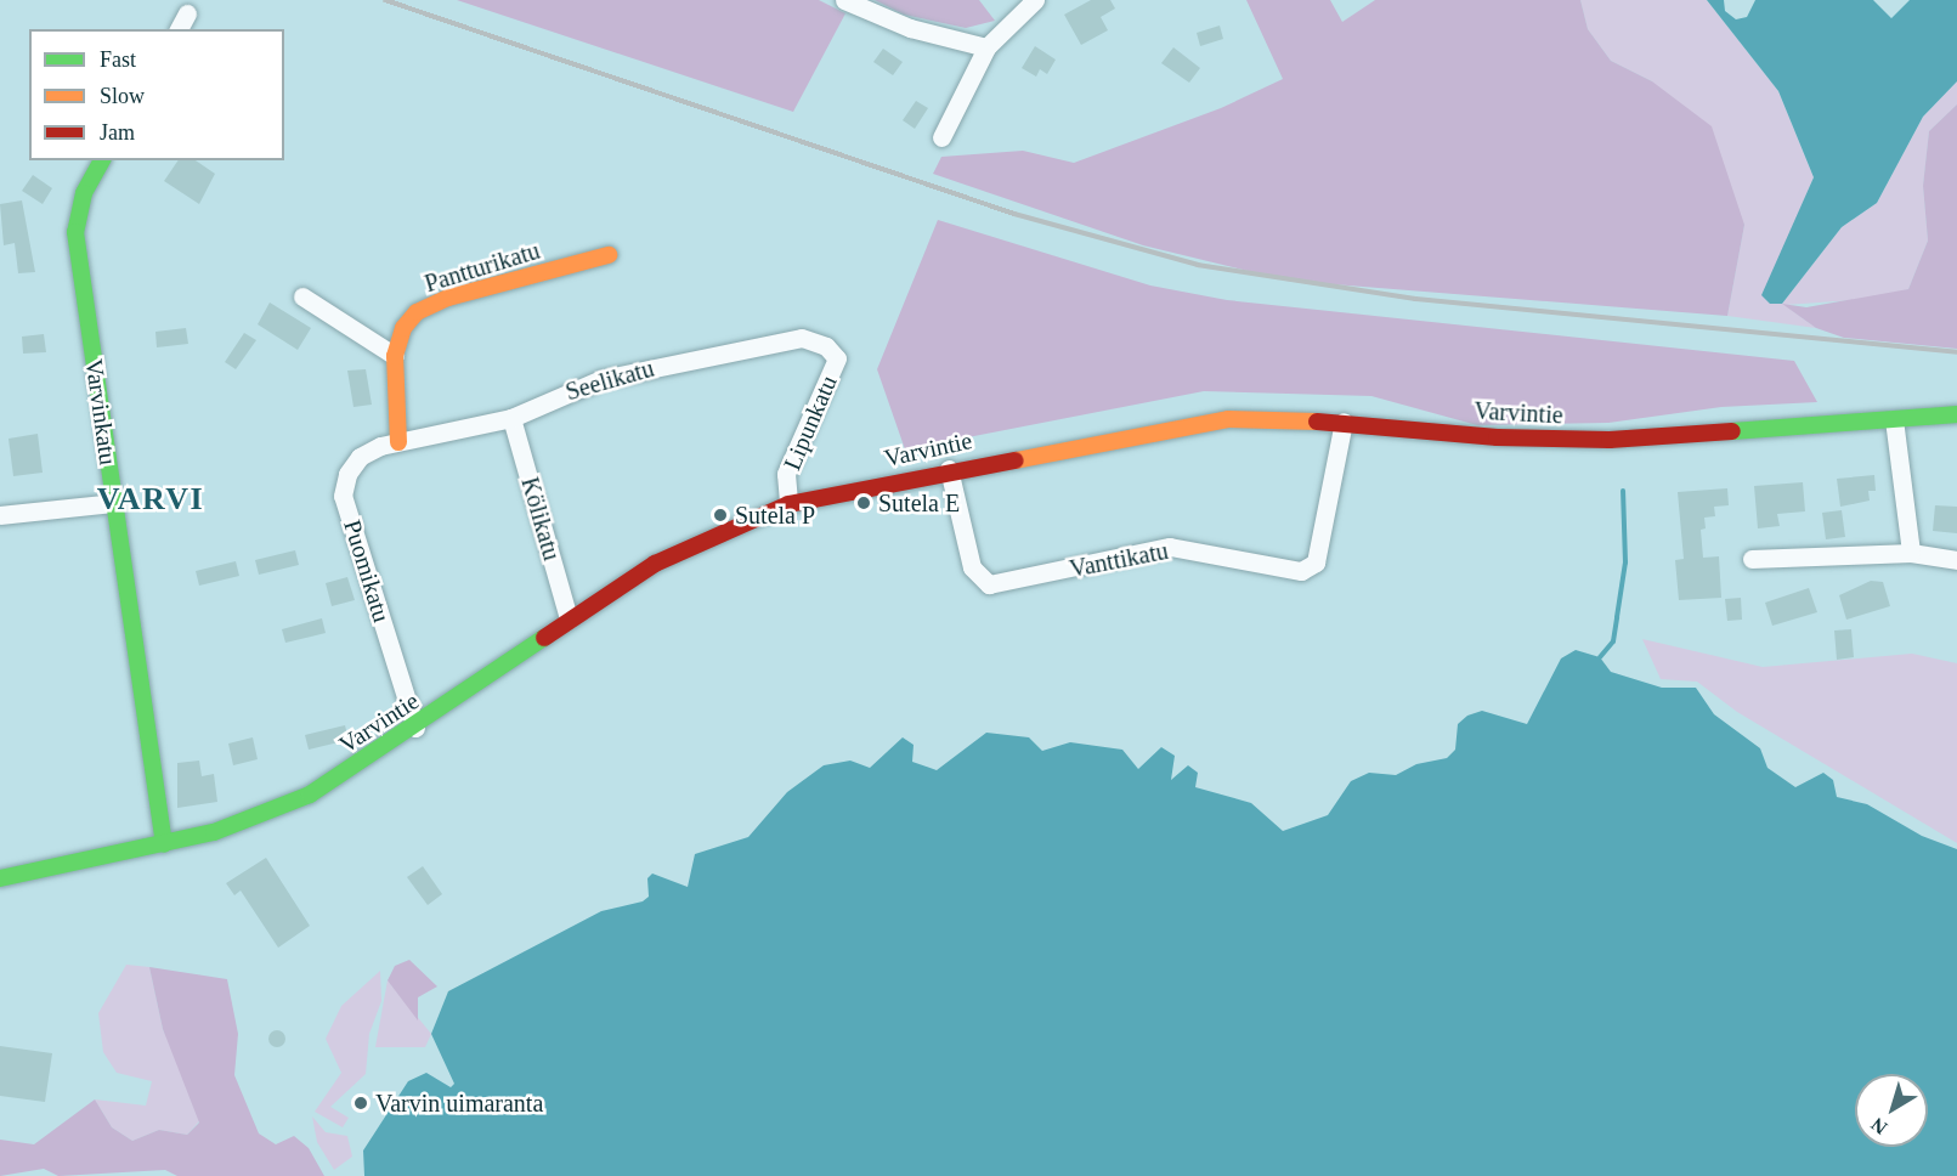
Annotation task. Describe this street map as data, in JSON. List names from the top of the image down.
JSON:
{
  "streets": {
    "street": [
      "Pantturikatu",
      "Seelikatu",
      "Varvinkatu",
      "Varvintie",
      "Lipunkatu",
      "Kölikatu",
      "Vanttikatu",
      "Puomikatu"
    ]
  },
  "crossings": [
    ["Pantturikatu", "Seelikatu"],
    ["Pantturikatu", "Puomikatu"],
    ["Seelikatu", "Lipunkatu"],
    ["Seelikatu", "Kölikatu"],
    ["Seelikatu", "Puomikatu"],
    ["Varvinkatu", "Varvintie"],
    ["Varvintie", "Lipunkatu"],
    ["Varvintie", "Kölikatu"],
    ["Varvintie", "Vanttikatu"],
    ["Varvintie", "Puomikatu"]
  ],
  "districts": ["VARVI"],
  "places": ["Sutela E", "Sutela P", "Varvin uimaranta"],
  "legend": ["Fast", "Slow", "Jam"],
  "north": "bottom left"
}
